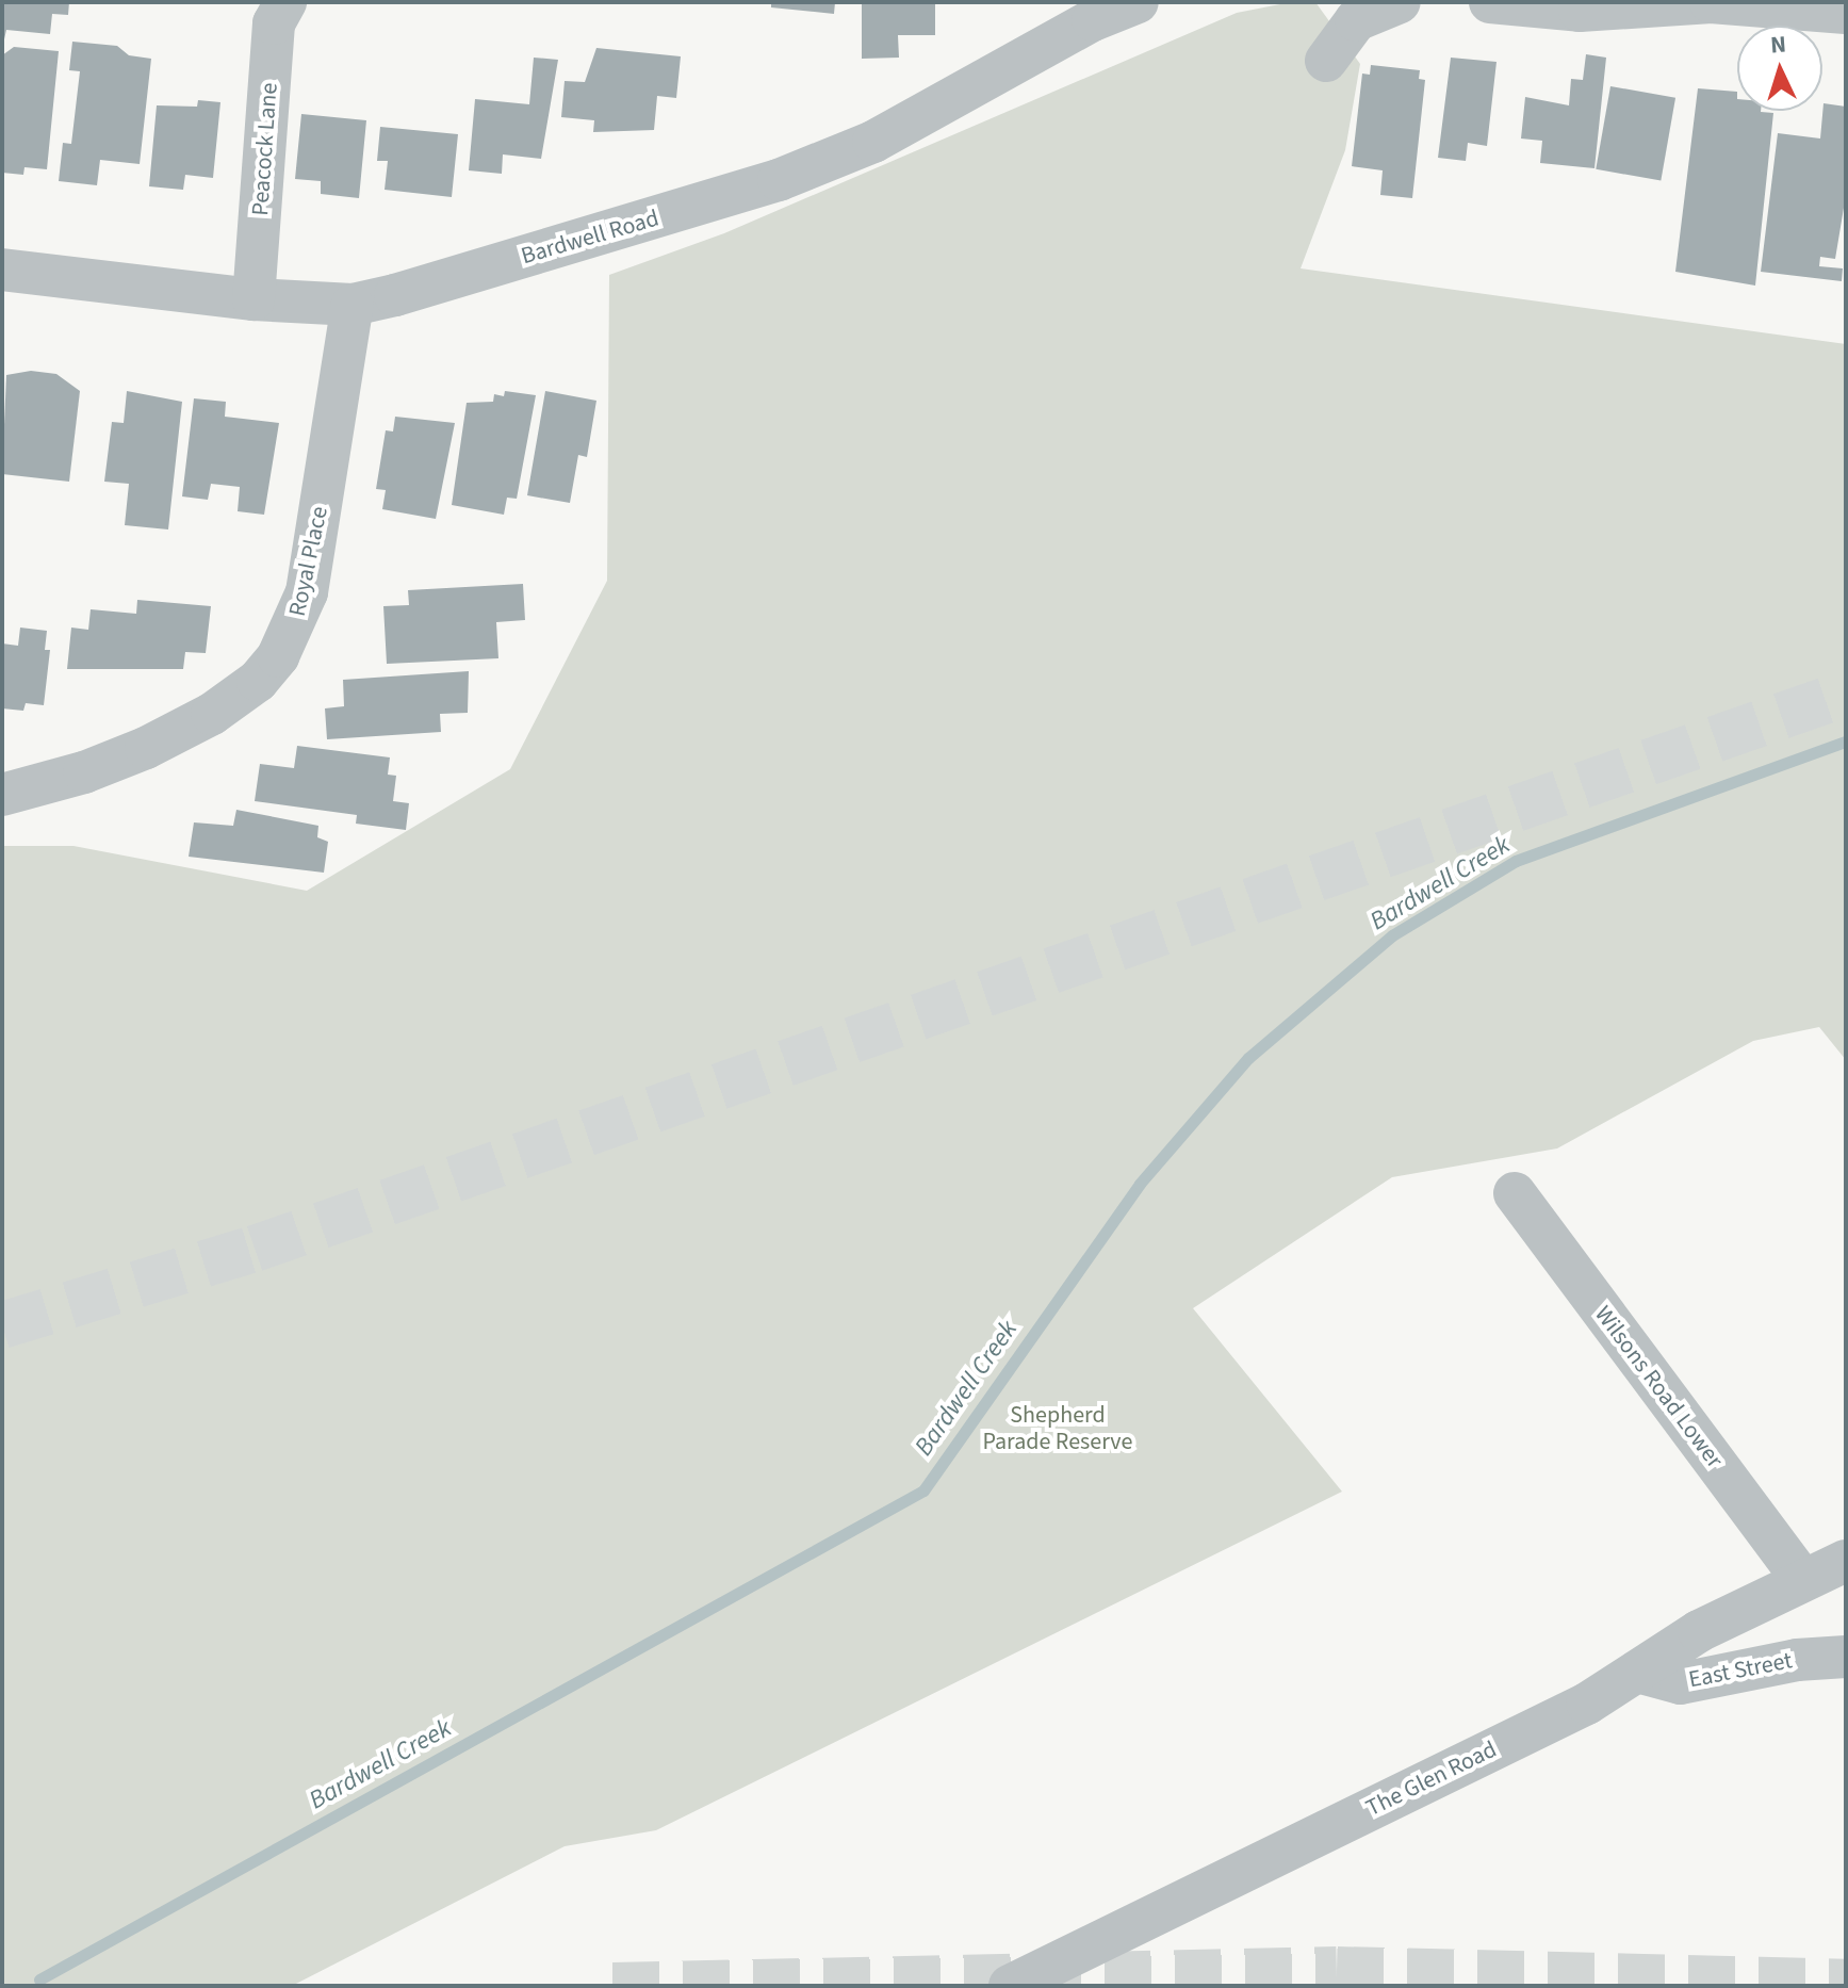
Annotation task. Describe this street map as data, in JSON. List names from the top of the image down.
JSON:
{
  "streets": {
    "street": [
      "Peacock Lane",
      "Bardwell Road",
      "Royal Place",
      "Wilsons Road Lower",
      "East Street",
      "The Glen Road"
    ]
  },
  "crossings": [
    ["Peacock Lane", "Bardwell Road"],
    ["Bardwell Road", "Royal Place"],
    ["Wilsons Road Lower", "The Glen Road"],
    ["East Street", "The Glen Road"]
  ],
  "water": ["Bardwell Creek"],
  "parks": ["Shepherd Parade Reserve"],
  "north": "top"
}
